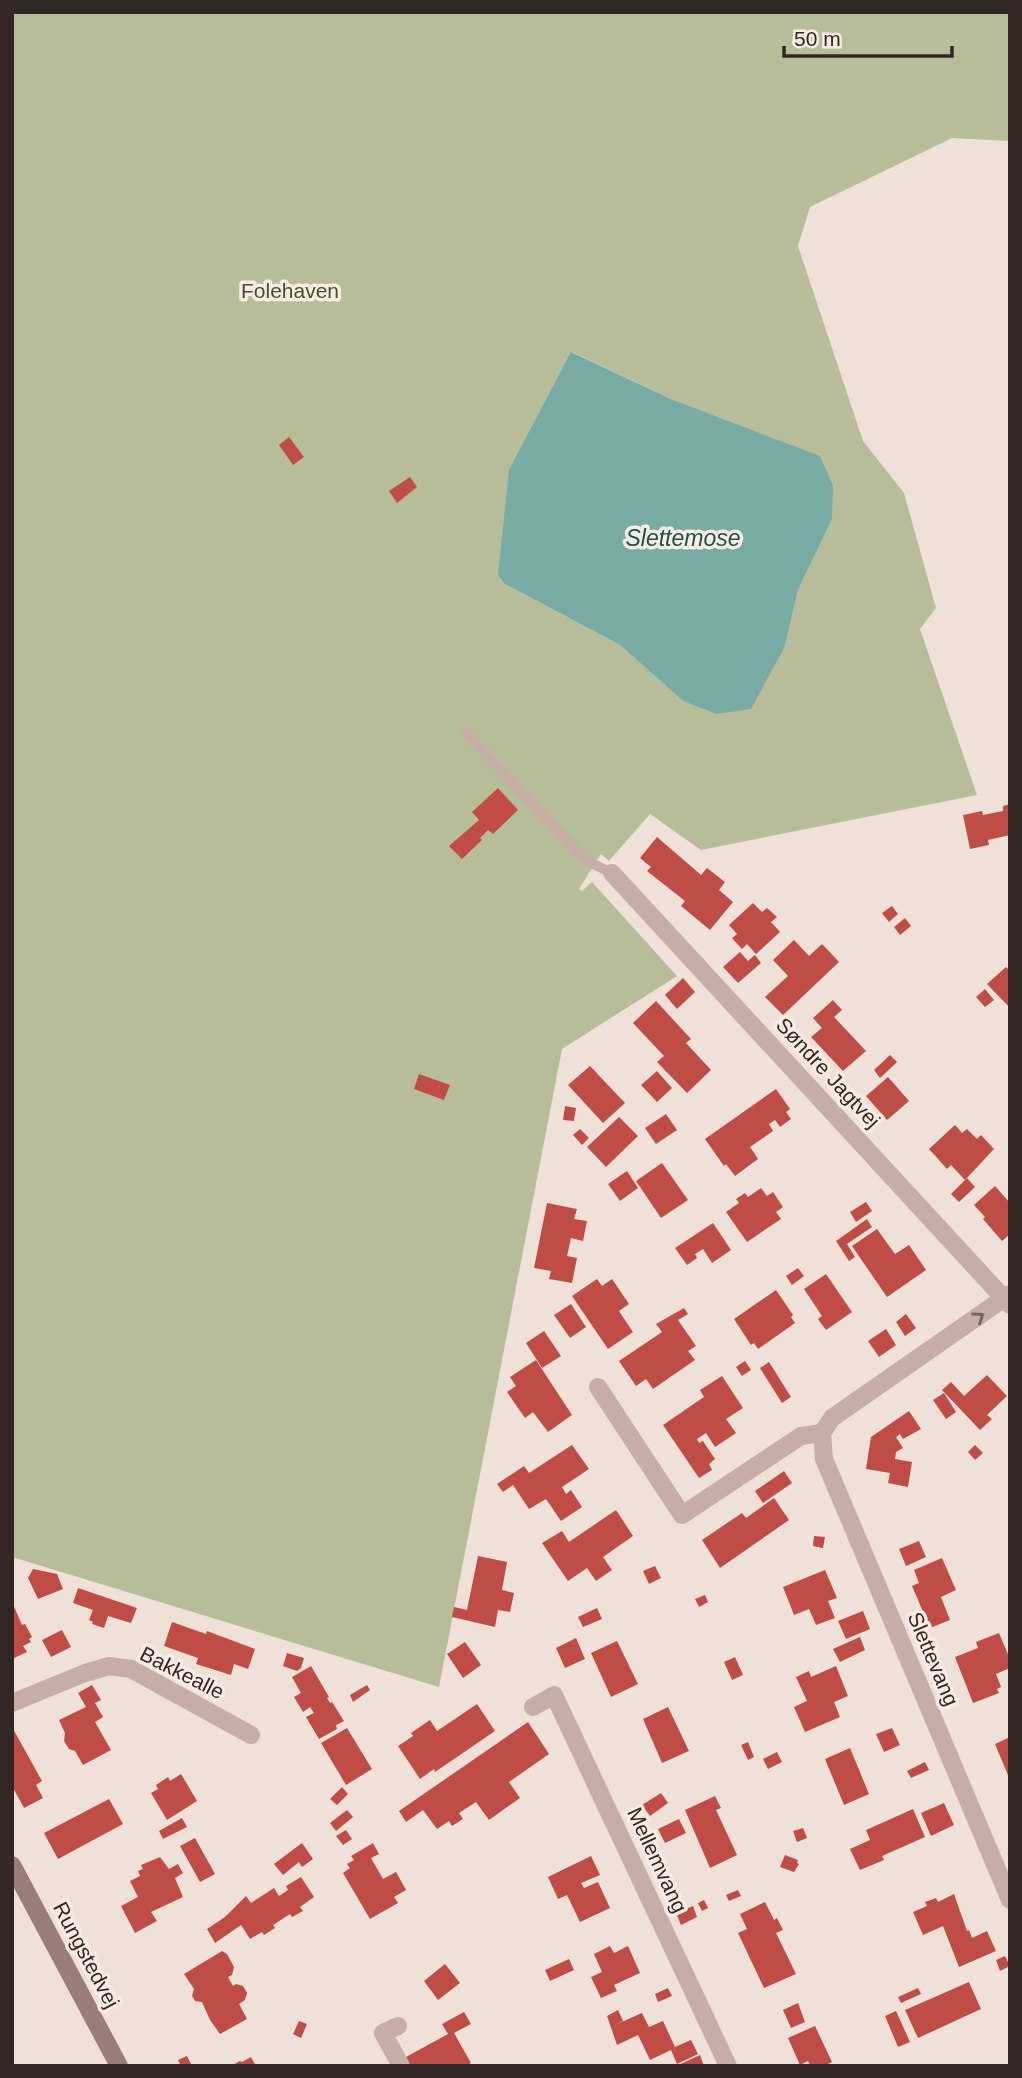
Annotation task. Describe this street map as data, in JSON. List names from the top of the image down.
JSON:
{
  "streets": {
    "main road": ["Rungstedvej"],
    "street": [
      "Søndre Jagtvej",
      "Slettevang",
      "Bakkealle",
      "Mellemvang"
    ]
  },
  "water": ["Slettemose"],
  "parks": ["Folehaven"],
  "scale_bar": "50 m"
}
